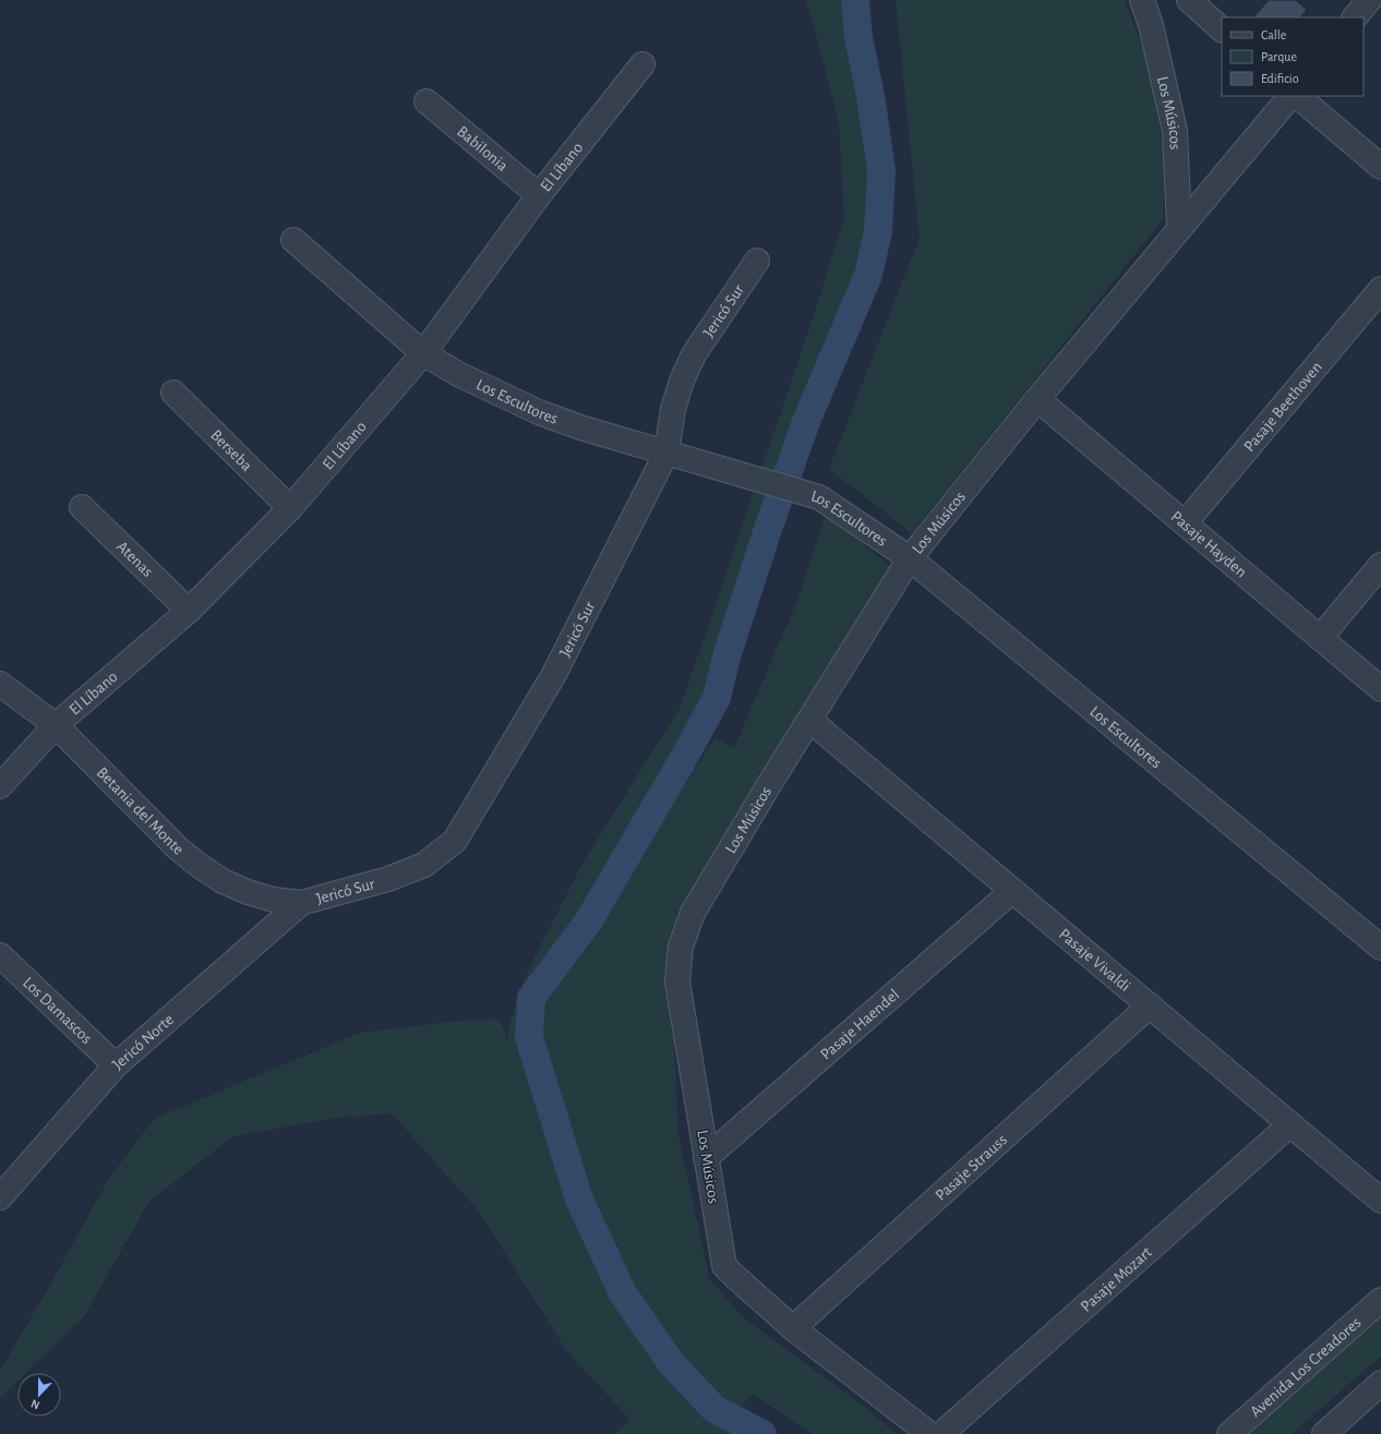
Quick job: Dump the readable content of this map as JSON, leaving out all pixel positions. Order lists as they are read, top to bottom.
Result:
{
  "streets": {
    "street": [
      "Los Músicos",
      "Babilonia",
      "El Líbano",
      "Jericó Sur",
      "Los Escultores",
      "Pasaje Beethoven",
      "Berseba",
      "Pasaje Hayden",
      "Atenas",
      "Betania del Monte",
      "Pasaje Vivaldi",
      "Los Damascos",
      "Pasaje Haendel",
      "Jericó Norte",
      "Pasaje Strauss",
      "Pasaje Mozart",
      "Avenida Los Creadores"
    ]
  },
  "crossings": [
    ["Los Músicos", "Los Escultores"],
    ["Los Músicos", "Pasaje Hayden"],
    ["Los Músicos", "Pasaje Vivaldi"],
    ["Los Músicos", "Pasaje Haendel"],
    ["Los Músicos", "Pasaje Strauss"],
    ["Babilonia", "El Líbano"],
    ["El Líbano", "Los Escultores"],
    ["El Líbano", "Berseba"],
    ["El Líbano", "Atenas"],
    ["El Líbano", "Betania del Monte"],
    ["Jericó Sur", "Los Escultores"],
    ["Jericó Sur", "Betania del Monte"],
    ["Jericó Sur", "Jericó Norte"],
    ["Pasaje Beethoven", "Pasaje Hayden"],
    ["Betania del Monte", "Jericó Norte"],
    ["Pasaje Vivaldi", "Pasaje Haendel"],
    ["Pasaje Vivaldi", "Pasaje Strauss"],
    ["Pasaje Vivaldi", "Pasaje Mozart"],
    ["Los Damascos", "Jericó Norte"]
  ],
  "legend": ["Calle", "Parque", "Edificio"],
  "north": "bottom"
}
